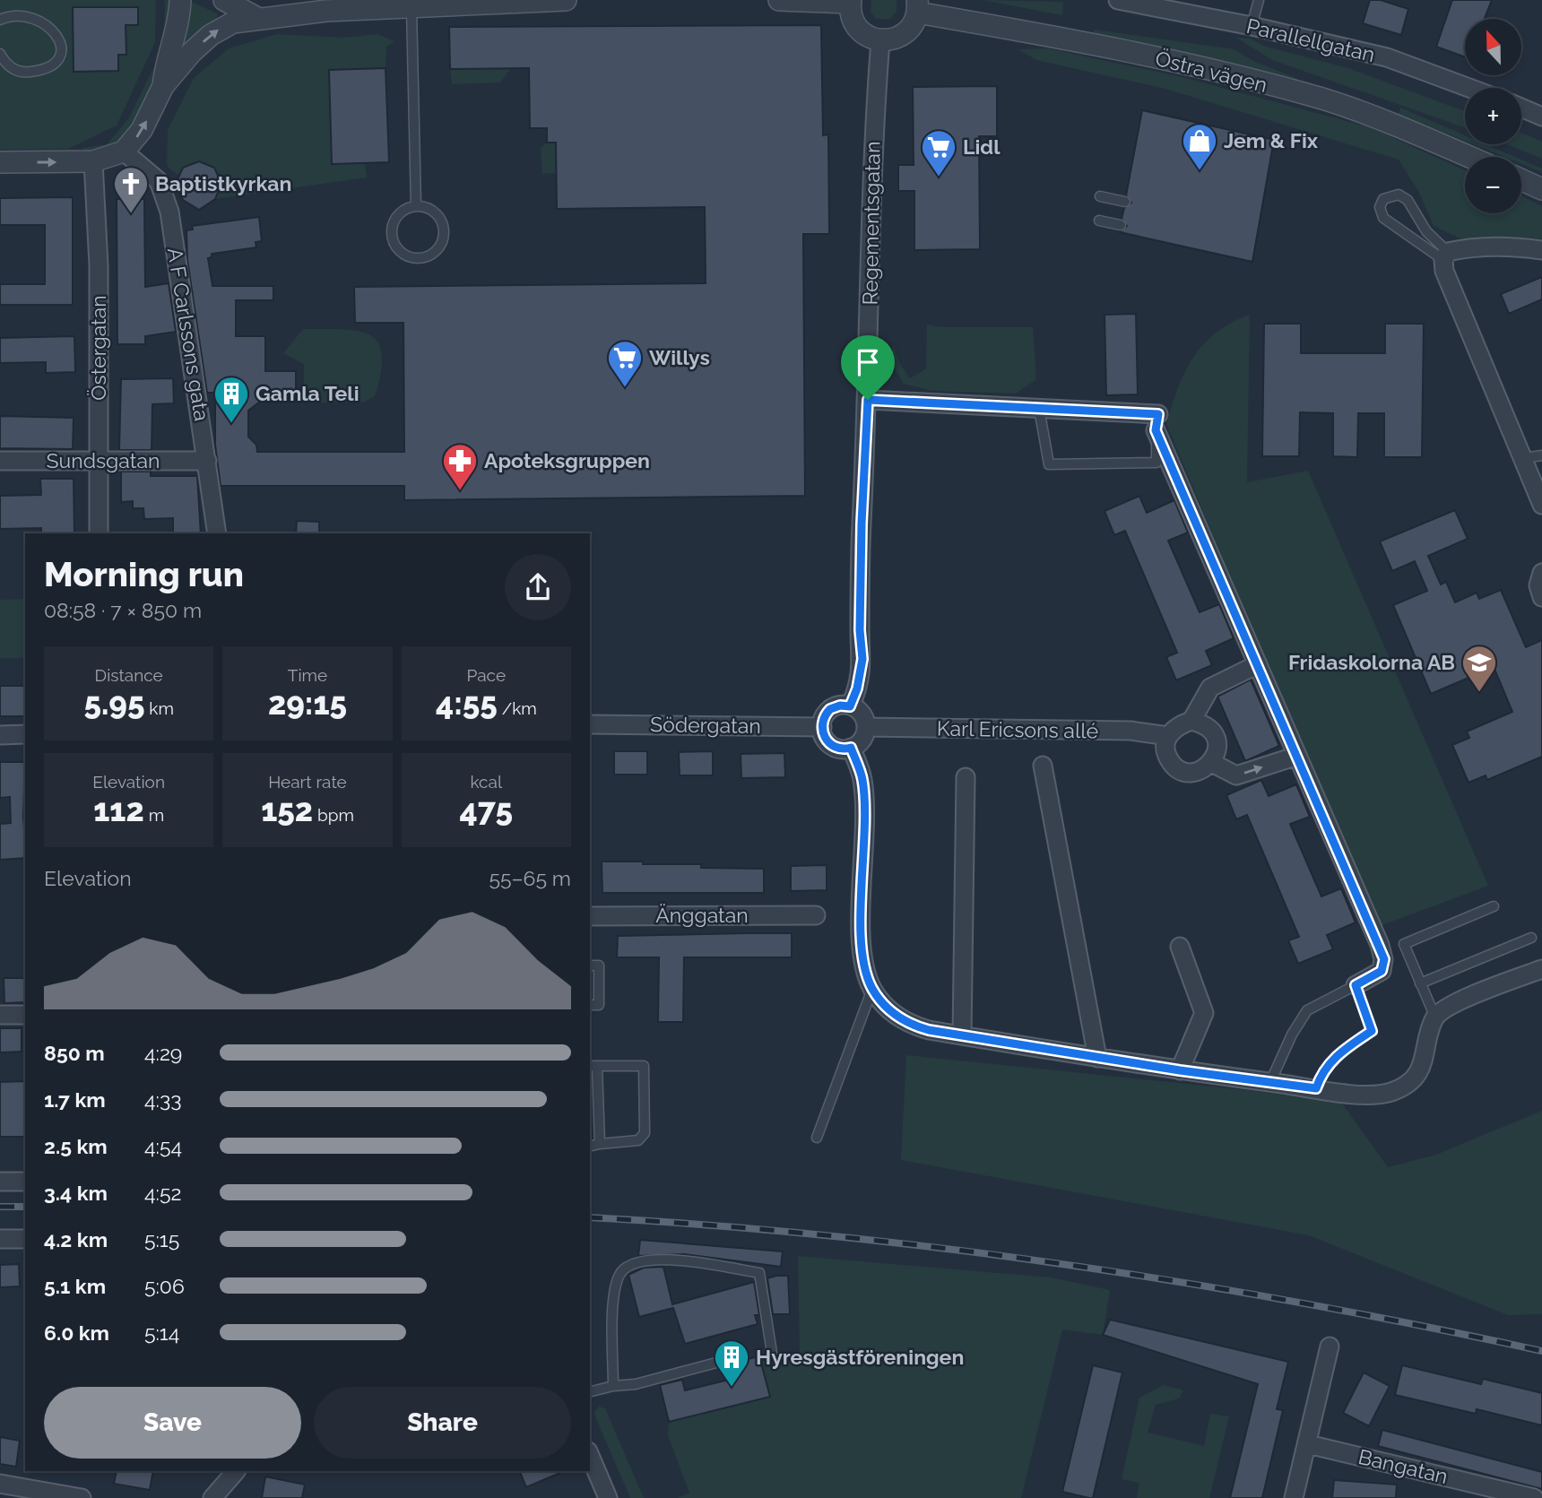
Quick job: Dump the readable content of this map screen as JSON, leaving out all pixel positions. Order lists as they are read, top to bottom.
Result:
{
  "streets": {
    "street": [
      "Parallellgatan",
      "Östra vägen",
      "Regementsgatan",
      "A F Carlssons gata",
      "Östergatan",
      "Sundsgatan",
      "Södergatan",
      "Karl Ericsons allé",
      "Änggatan",
      "Bangatan"
    ]
  },
  "crossings": [
    ["Regementsgatan", "Södergatan"],
    ["Regementsgatan", "Karl Ericsons allé"],
    ["A F Carlssons gata", "Sundsgatan"],
    ["Östergatan", "Sundsgatan"],
    ["Södergatan", "Karl Ericsons allé"]
  ],
  "places": {
    "shop": ["Jem & Fix"],
    "supermarket": ["Lidl", "Willys"],
    "church": ["Baptistkyrkan"],
    "building": ["Gamla Teli", "Hyresgästföreningen"],
    "pharmacy": ["Apoteksgruppen"],
    "school or university": ["Fridaskolorna AB"]
  },
  "north": "top",
  "page": {
    "map_buttons": ["+", "−"],
    "heading": ["Morning run", "08:58 · 7 × 850 m"],
    "stats": [
      ["Distance", "5.95 km"],
      ["Time", "29:15"],
      ["Pace", "4:55 /km"],
      ["Elevation", "112 m"],
      ["Heart rate", "152 bpm"],
      ["kcal", "475"]
    ],
    "chart": ["Elevation", "55–65 m"],
    "list": [
      {
        "name": "850 m",
        "note": "4:29"
      },
      {
        "name": "1.7 km",
        "note": "4:33"
      },
      {
        "name": "2.5 km",
        "note": "4:54"
      },
      {
        "name": "3.4 km",
        "note": "4:52"
      },
      {
        "name": "4.2 km",
        "note": "5:15"
      },
      {
        "name": "5.1 km",
        "note": "5:06"
      },
      {
        "name": "6.0 km",
        "note": "5:14"
      }
    ],
    "buttons": ["Save", "Share"]
  }
}
